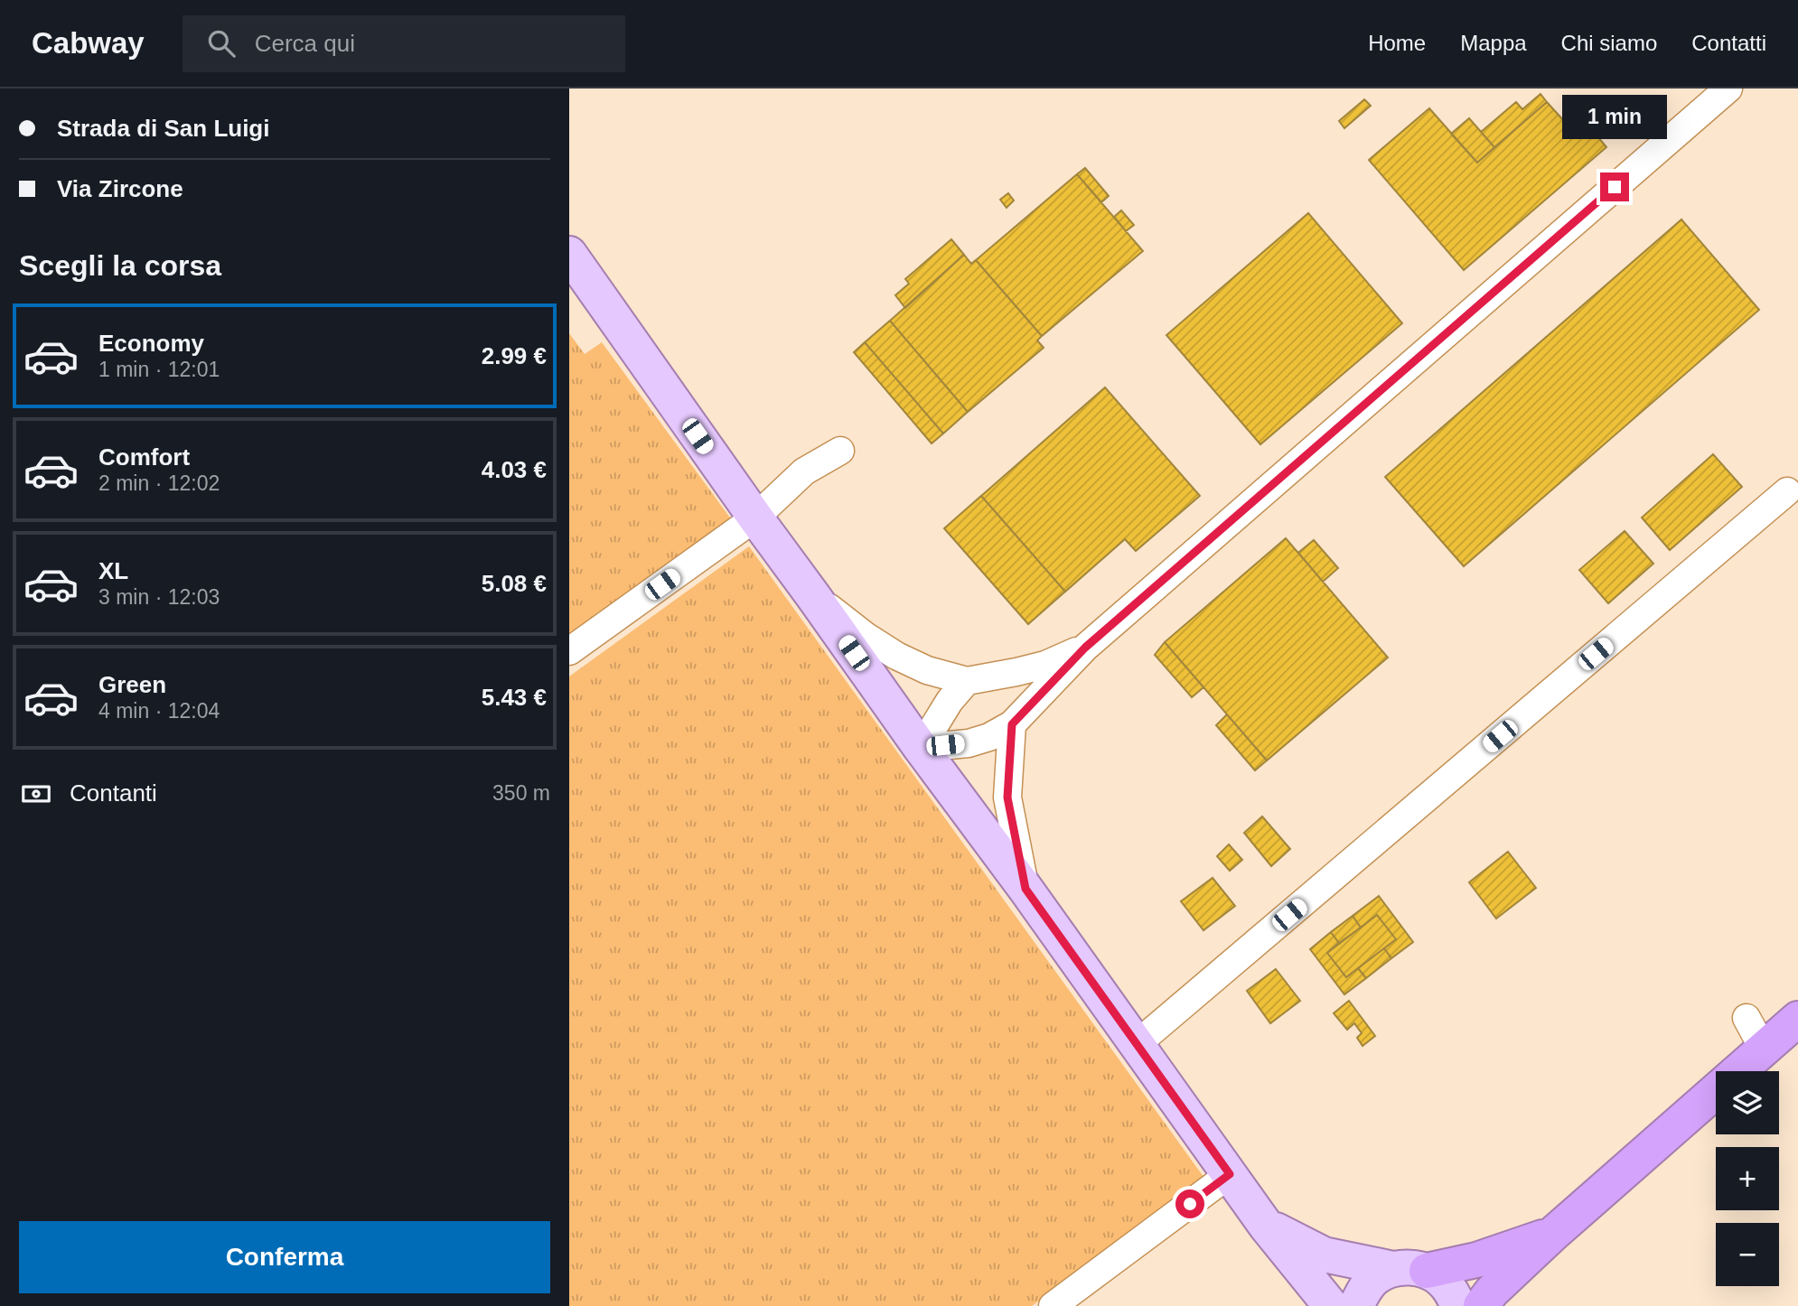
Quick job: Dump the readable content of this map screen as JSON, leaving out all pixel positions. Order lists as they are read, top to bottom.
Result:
{
  "page": {
    "header": "Cabway",
    "search": "Cerca qui",
    "nav": [
      "Home",
      "Mappa",
      "Chi siamo",
      "Contatti"
    ],
    "banner": ["Strada di San Luigi", "Via Zircone"],
    "bubble": "1 min",
    "heading": "Scegli la corsa",
    "list": [
      {
        "name": "Economy",
        "note": "1 min · 12:01",
        "value": "2.99 €"
      },
      {
        "name": "Comfort",
        "note": "2 min · 12:02",
        "value": "4.03 €"
      },
      {
        "name": "XL",
        "note": "3 min · 12:03",
        "value": "5.08 €"
      },
      {
        "name": "Green",
        "note": "4 min · 12:04",
        "value": "5.43 €"
      }
    ],
    "pay": ["Contanti", "350 m"],
    "map_buttons": ["+", "−"],
    "buttons": "Conferma"
  }
}
